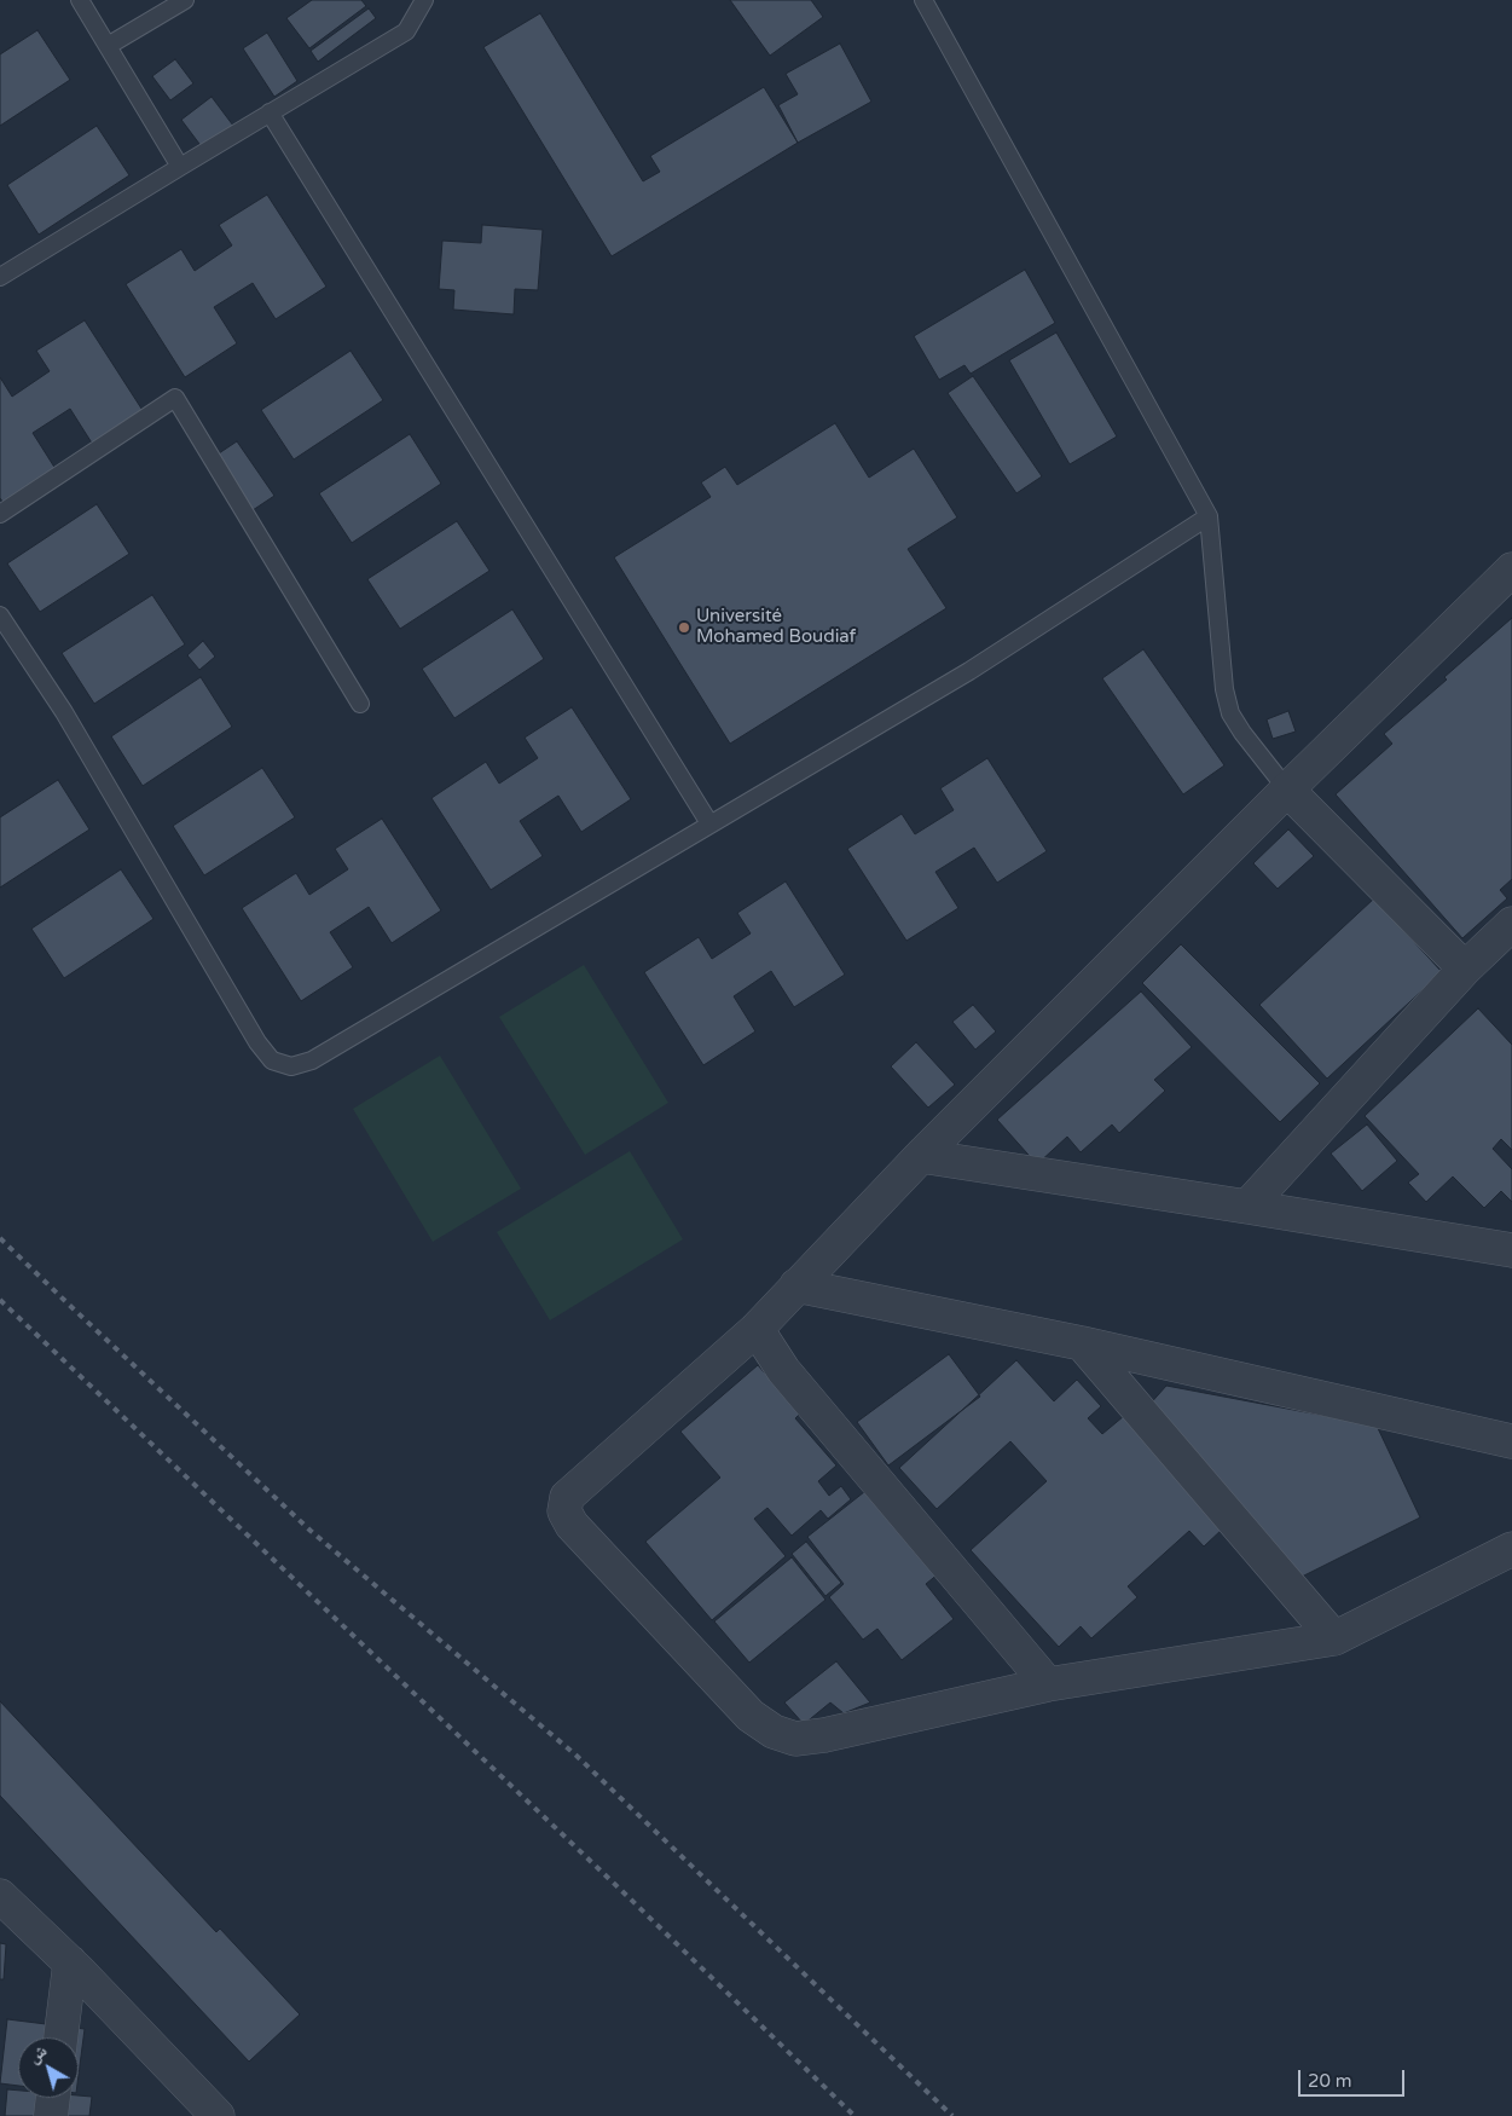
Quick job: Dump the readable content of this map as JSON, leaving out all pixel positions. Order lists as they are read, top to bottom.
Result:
{
  "places": ["Université Mohamed Boudiaf"],
  "scale_bar": "20 m",
  "north": "top left"
}
